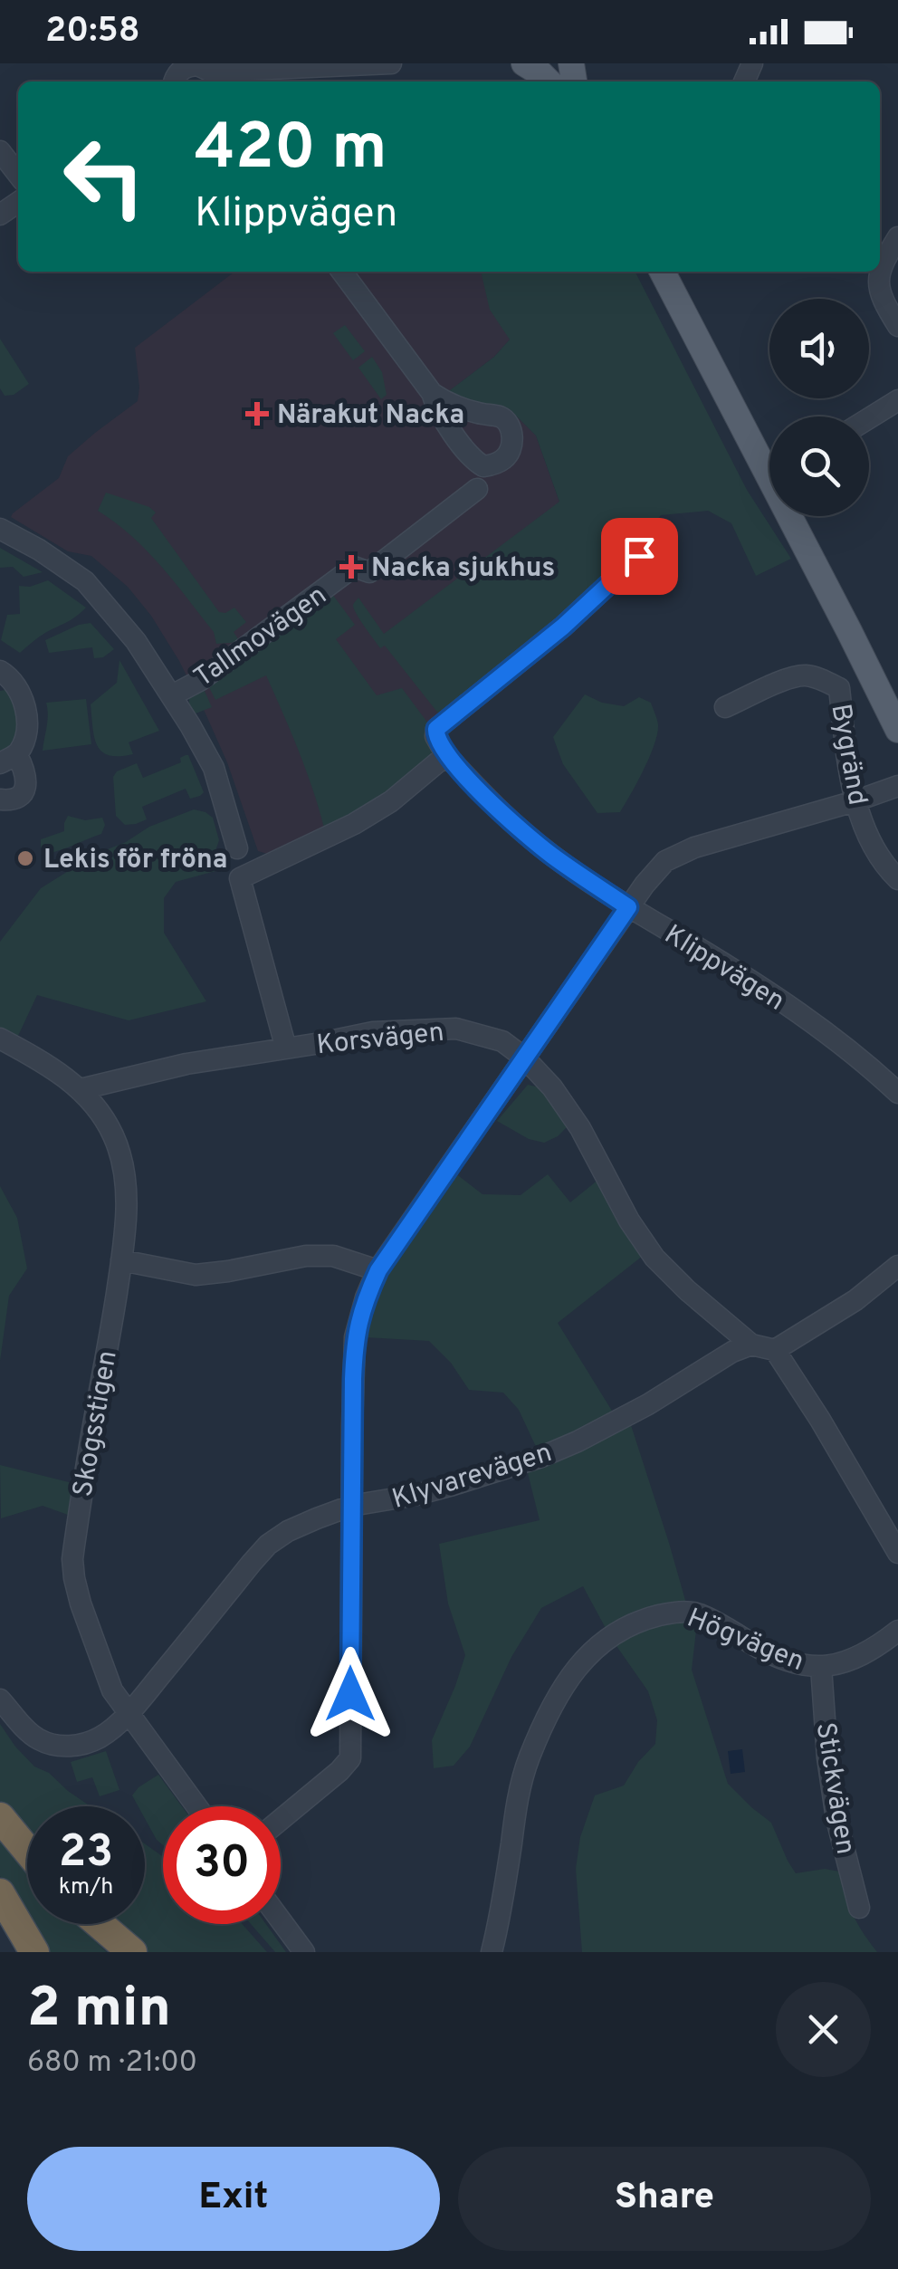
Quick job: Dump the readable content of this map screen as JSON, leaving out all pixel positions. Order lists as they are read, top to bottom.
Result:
{
  "streets": {
    "street": [
      "Tallmovägen",
      "Bygränd",
      "Klippvägen",
      "Korsvägen",
      "Skogsstigen",
      "Klyvarevägen",
      "Högvägen",
      "Stickvägen"
    ]
  },
  "crossings": [
    ["Korsvägen", "Skogsstigen"],
    ["Korsvägen", "Klyvarevägen"],
    ["Skogsstigen", "Klyvarevägen"],
    ["Högvägen", "Stickvägen"]
  ],
  "places": {
    "health": ["Närakut Nacka", "Nacka sjukhus"],
    "other": ["Lekis för fröna"]
  },
  "page": {
    "status": "20:58",
    "turn": ["420 m", "Klippvägen"],
    "speed": "23 km/h",
    "limit": "30",
    "heading": ["2 min", "680 m · 21:00"],
    "buttons": ["Exit", "Share"]
  }
}
